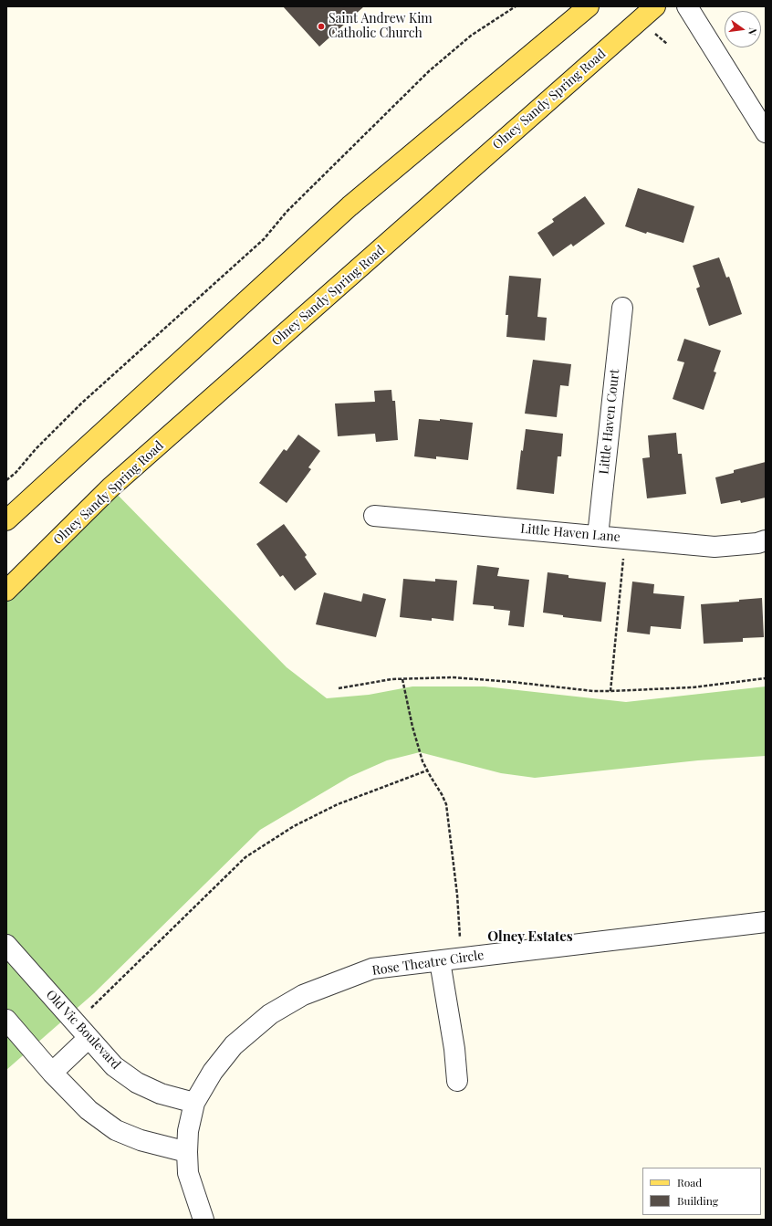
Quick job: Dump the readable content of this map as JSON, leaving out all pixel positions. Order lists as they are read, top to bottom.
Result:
{
  "streets": {
    "main road": ["Olney Sandy Spring Road"],
    "street": [
      "Little Haven Court",
      "Little Haven Lane",
      "Rose Theatre Circle",
      "Old Vic Boulevard"
    ]
  },
  "crossings": [
    ["Little Haven Court", "Little Haven Lane"],
    ["Rose Theatre Circle", "Old Vic Boulevard"]
  ],
  "districts": ["Olney Estates"],
  "places": ["Saint Andrew Kim Catholic Church"],
  "legend": ["Road", "Building"],
  "north": "right"
}
